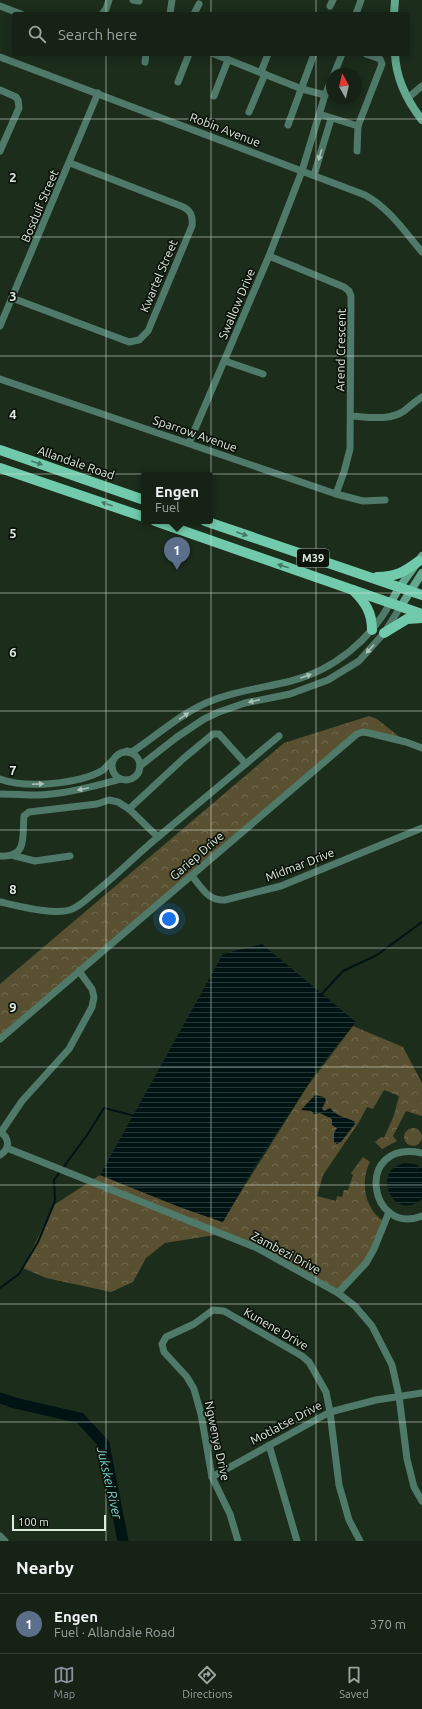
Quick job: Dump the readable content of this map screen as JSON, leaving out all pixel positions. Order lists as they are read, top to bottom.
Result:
{
  "streets": {
    "main road": ["Allandale Road", "M39"],
    "street": [
      "Robin Avenue",
      "Bosduif Street",
      "Kwartel Street",
      "Swallow Drive",
      "Arend Crescent",
      "Sparrow Avenue",
      "Gariep Drive",
      "Midmar Drive",
      "Zambezi Drive",
      "Kunene Drive",
      "Motlatse Drive",
      "Ngwenya Drive"
    ]
  },
  "crossings": [
    ["Robin Avenue", "Bosduif Street"],
    ["Robin Avenue", "Swallow Drive"],
    ["Bosduif Street", "Kwartel Street"],
    ["Swallow Drive", "Arend Crescent"],
    ["Swallow Drive", "Sparrow Avenue"],
    ["Arend Crescent", "Sparrow Avenue"],
    ["Gariep Drive", "Midmar Drive"],
    ["Zambezi Drive", "Motlatse Drive"],
    ["Kunene Drive", "Motlatse Drive"],
    ["Kunene Drive", "Ngwenya Drive"],
    ["Motlatse Drive", "Ngwenya Drive"]
  ],
  "water": ["Jukskei River"],
  "scale_bar": "100 m",
  "north": "top",
  "page": {
    "search": "Search here",
    "popup": ["Engen", "Fuel"],
    "pins": "1",
    "scale": "100 m",
    "heading": "Nearby",
    "list": [
      {
        "mark": "1",
        "name": "Engen",
        "note": "Fuel · Allandale Road",
        "value": "370 m"
      }
    ],
    "nav": ["Map", "Directions", "Saved"]
  },
  "grid": {
    "rows": [
      "2",
      "3",
      "4",
      "5",
      "6",
      "7",
      "8",
      "9"
    ]
  }
}
